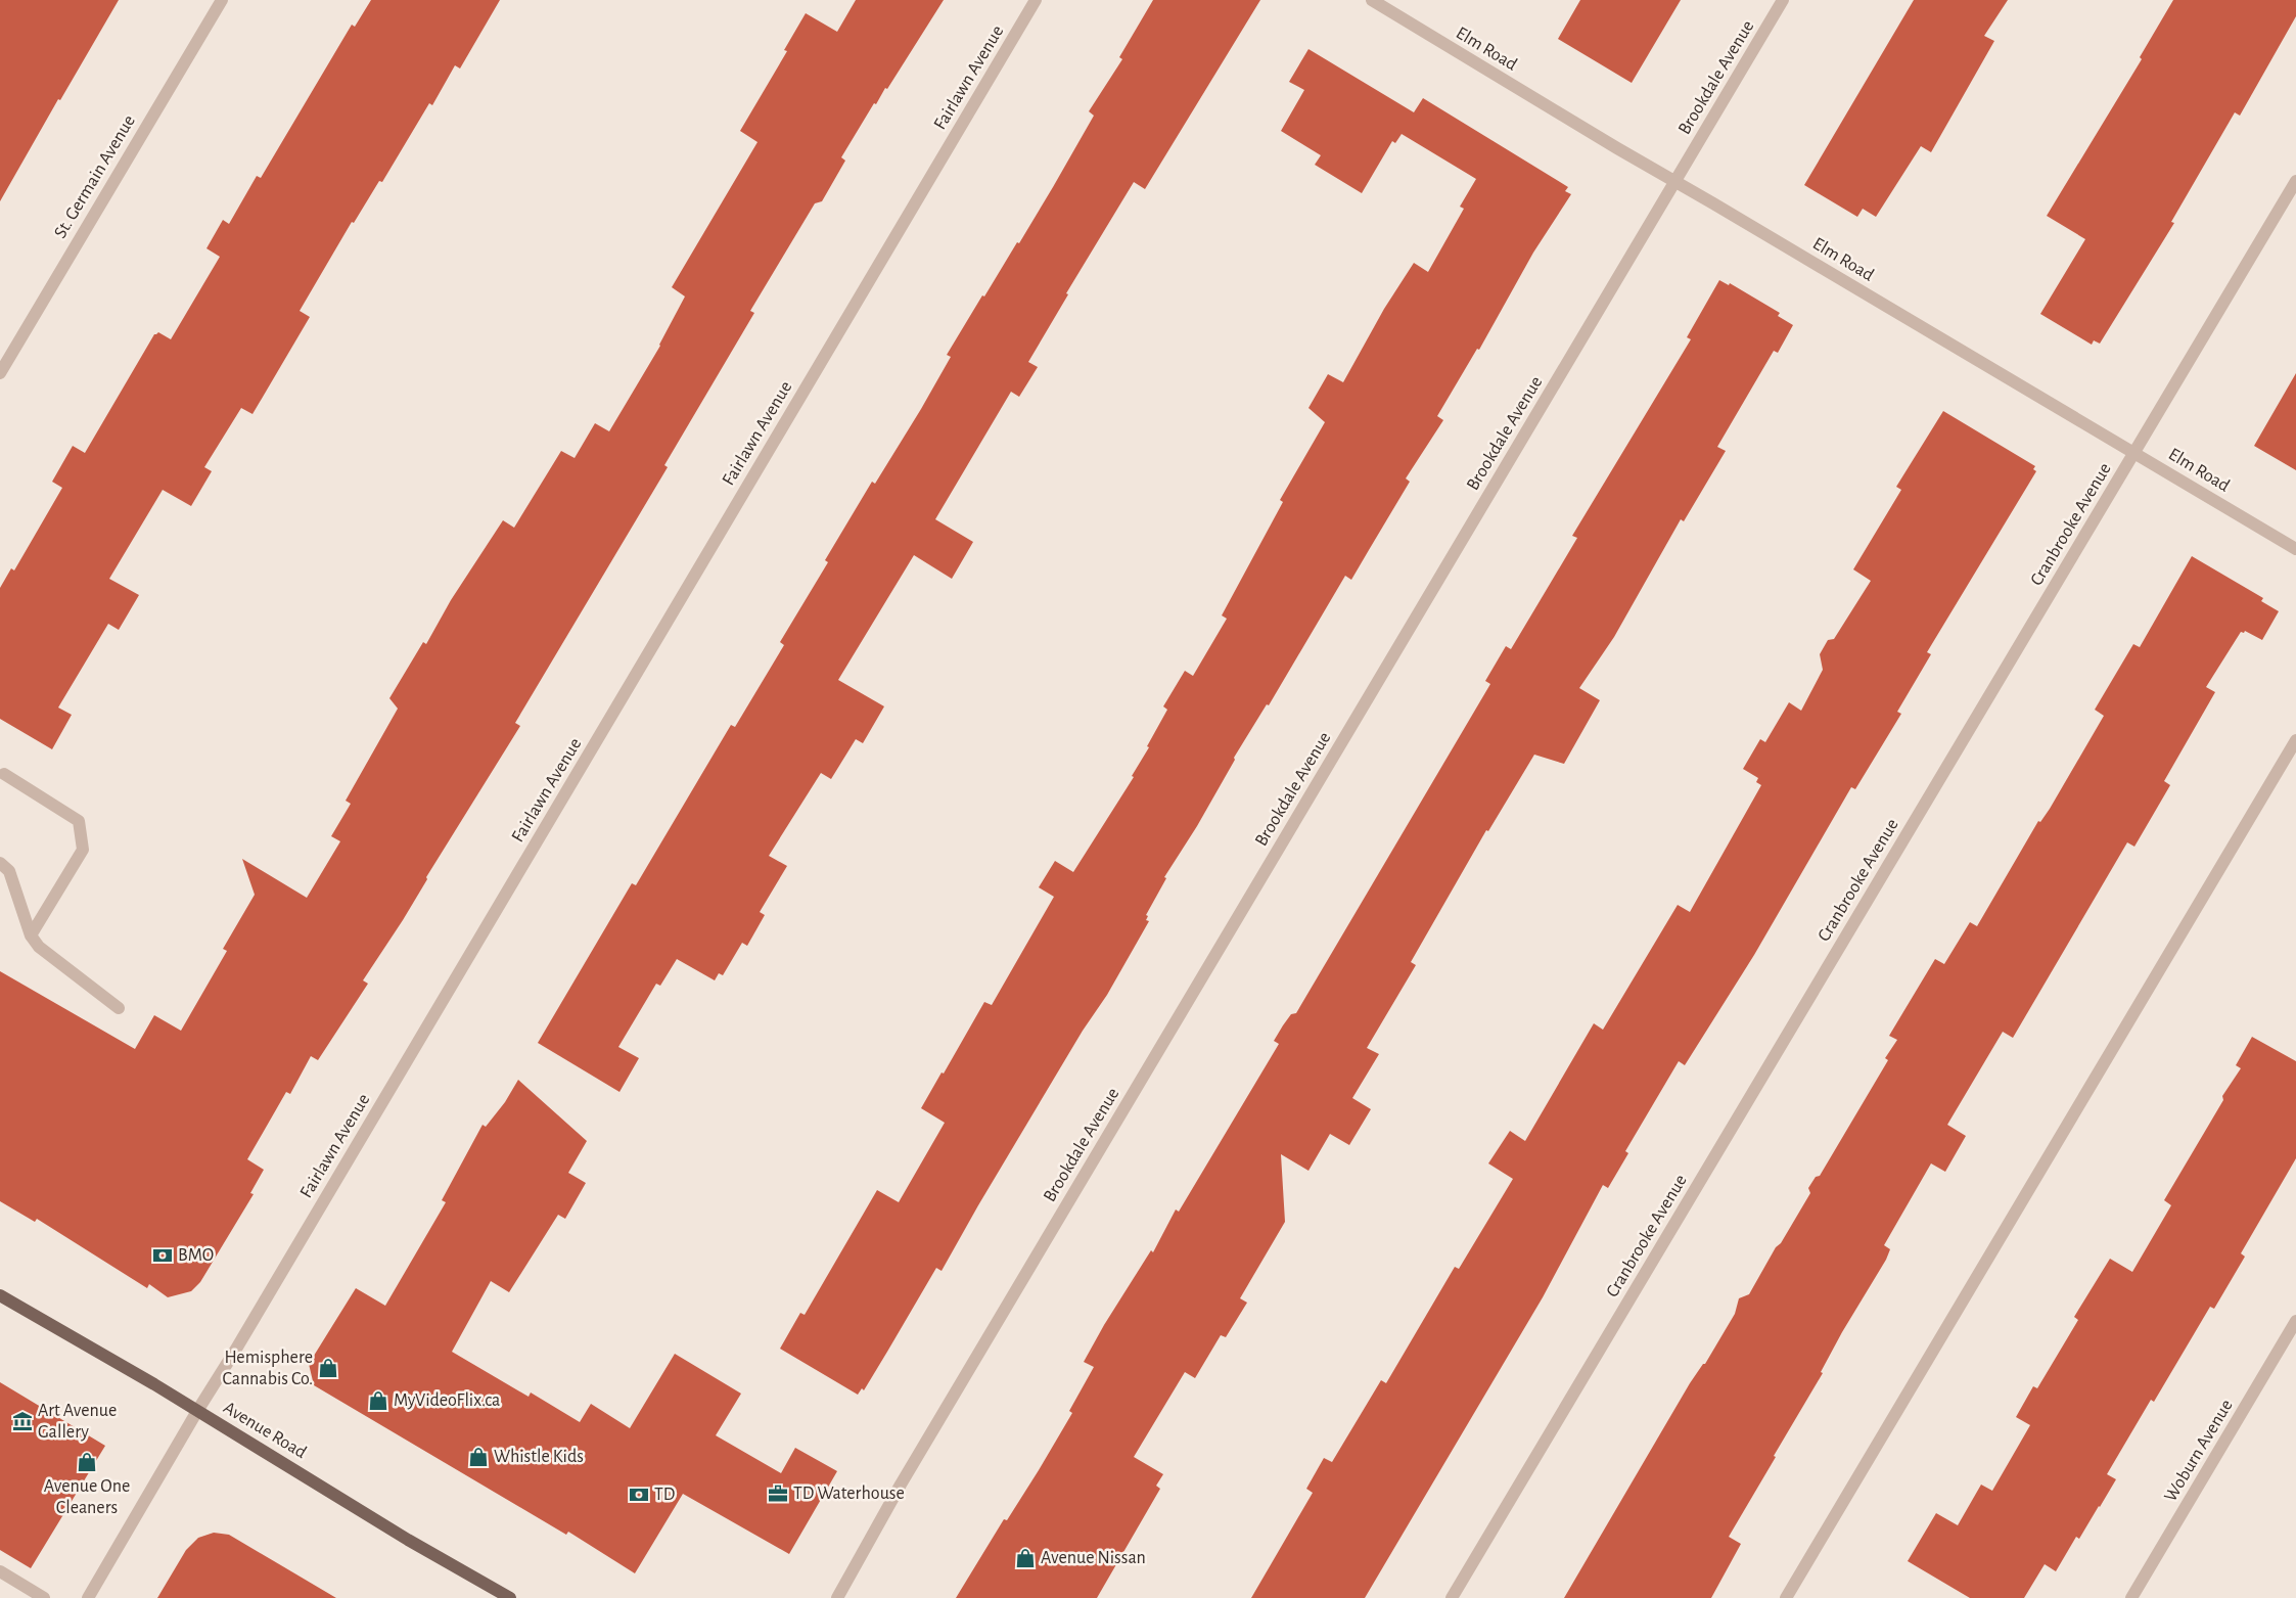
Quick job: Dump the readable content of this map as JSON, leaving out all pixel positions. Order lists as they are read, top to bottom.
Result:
{
  "streets": {
    "main road": ["Avenue Road"],
    "street": [
      "Elm Road",
      "Fairlawn Avenue",
      "Brookdale Avenue",
      "St. Germain Avenue",
      "Cranbrooke Avenue",
      "Woburn Avenue"
    ]
  },
  "crossings": [
    ["Elm Road", "Brookdale Avenue"],
    ["Elm Road", "Cranbrooke Avenue"],
    ["Fairlawn Avenue", "Avenue Road"]
  ],
  "places": {
    "bank": ["BMO", "TD"],
    "shop": [
      "Hemisphere Cannabis Co.",
      "MyVideoFlix.ca",
      "Whistle Kids",
      "Avenue One Cleaners",
      "Avenue Nissan"
    ],
    "museum": ["Art Avenue Gallery"],
    "office": ["TD Waterhouse"]
  }
}
